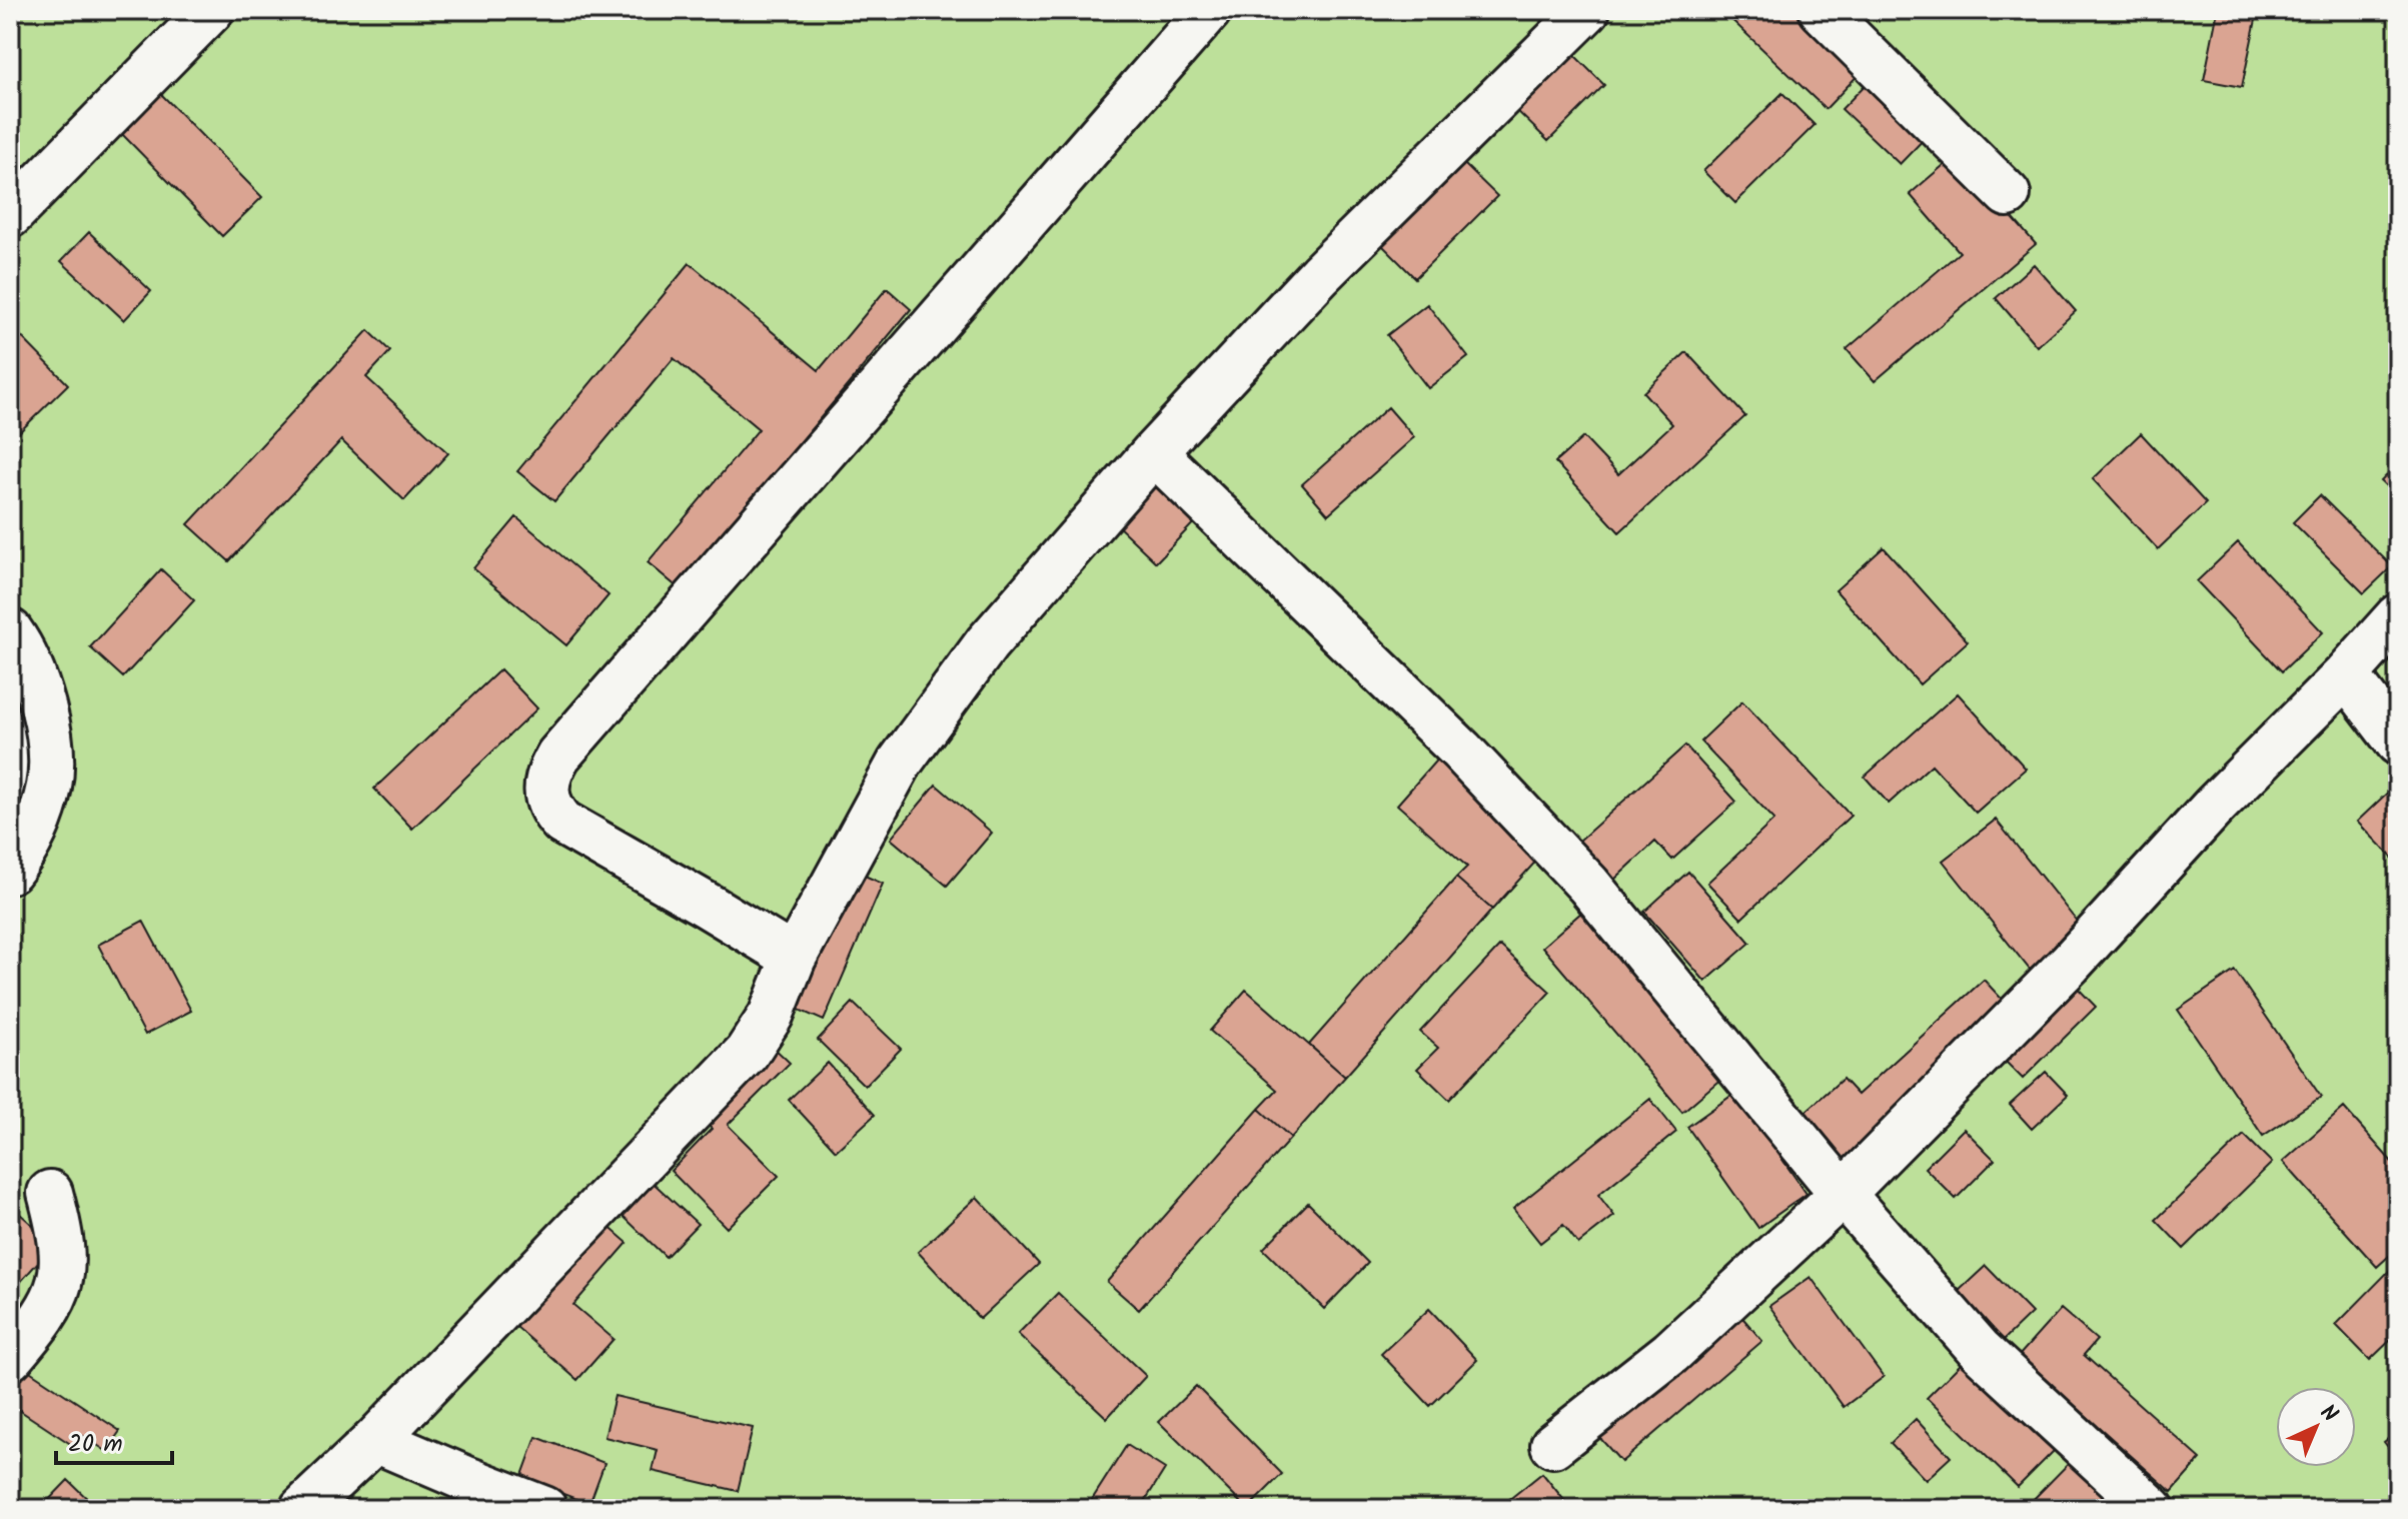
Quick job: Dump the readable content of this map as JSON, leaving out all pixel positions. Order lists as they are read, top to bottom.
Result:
{
  "scale_bar": "20 m",
  "north": "top right"
}
